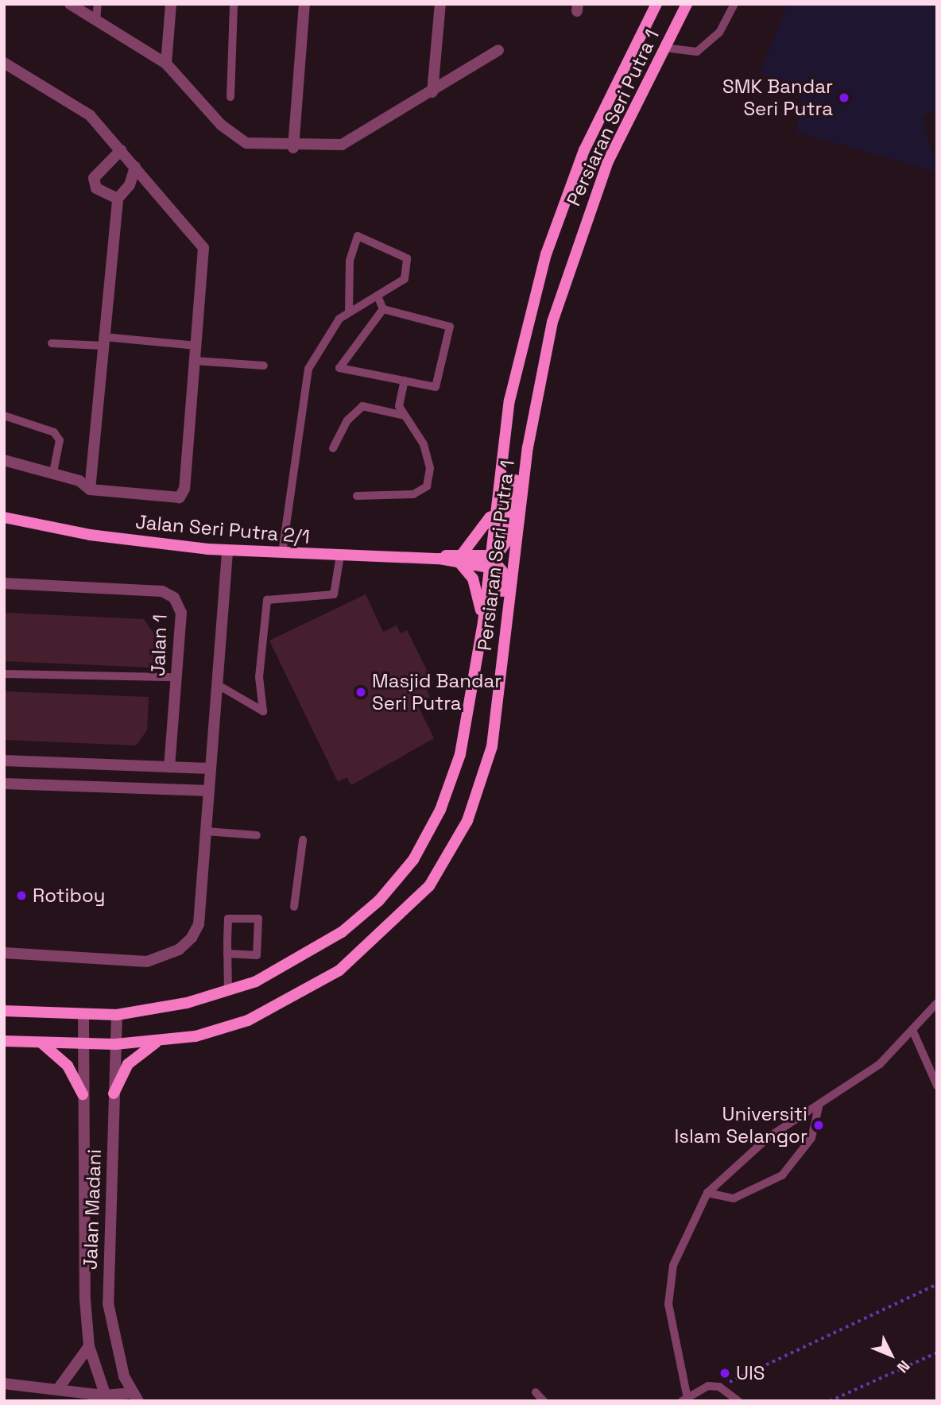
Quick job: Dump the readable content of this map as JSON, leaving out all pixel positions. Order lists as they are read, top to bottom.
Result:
{
  "streets": {
    "street": [
      "Persiaran Seri Putra 1",
      "Jalan Seri Putra 2/1",
      "Jalan 1",
      "Jalan Madani"
    ]
  },
  "crossings": [
    ["Persiaran Seri Putra 1", "Jalan Seri Putra 2/1"],
    ["Persiaran Seri Putra 1", "Jalan Madani"]
  ],
  "places": [
    "SMK Bandar Seri Putra",
    "Masjid Bandar Seri Putra",
    "Rotiboy",
    "Universiti Islam Selangor",
    "UIS"
  ],
  "north": "bottom right"
}
